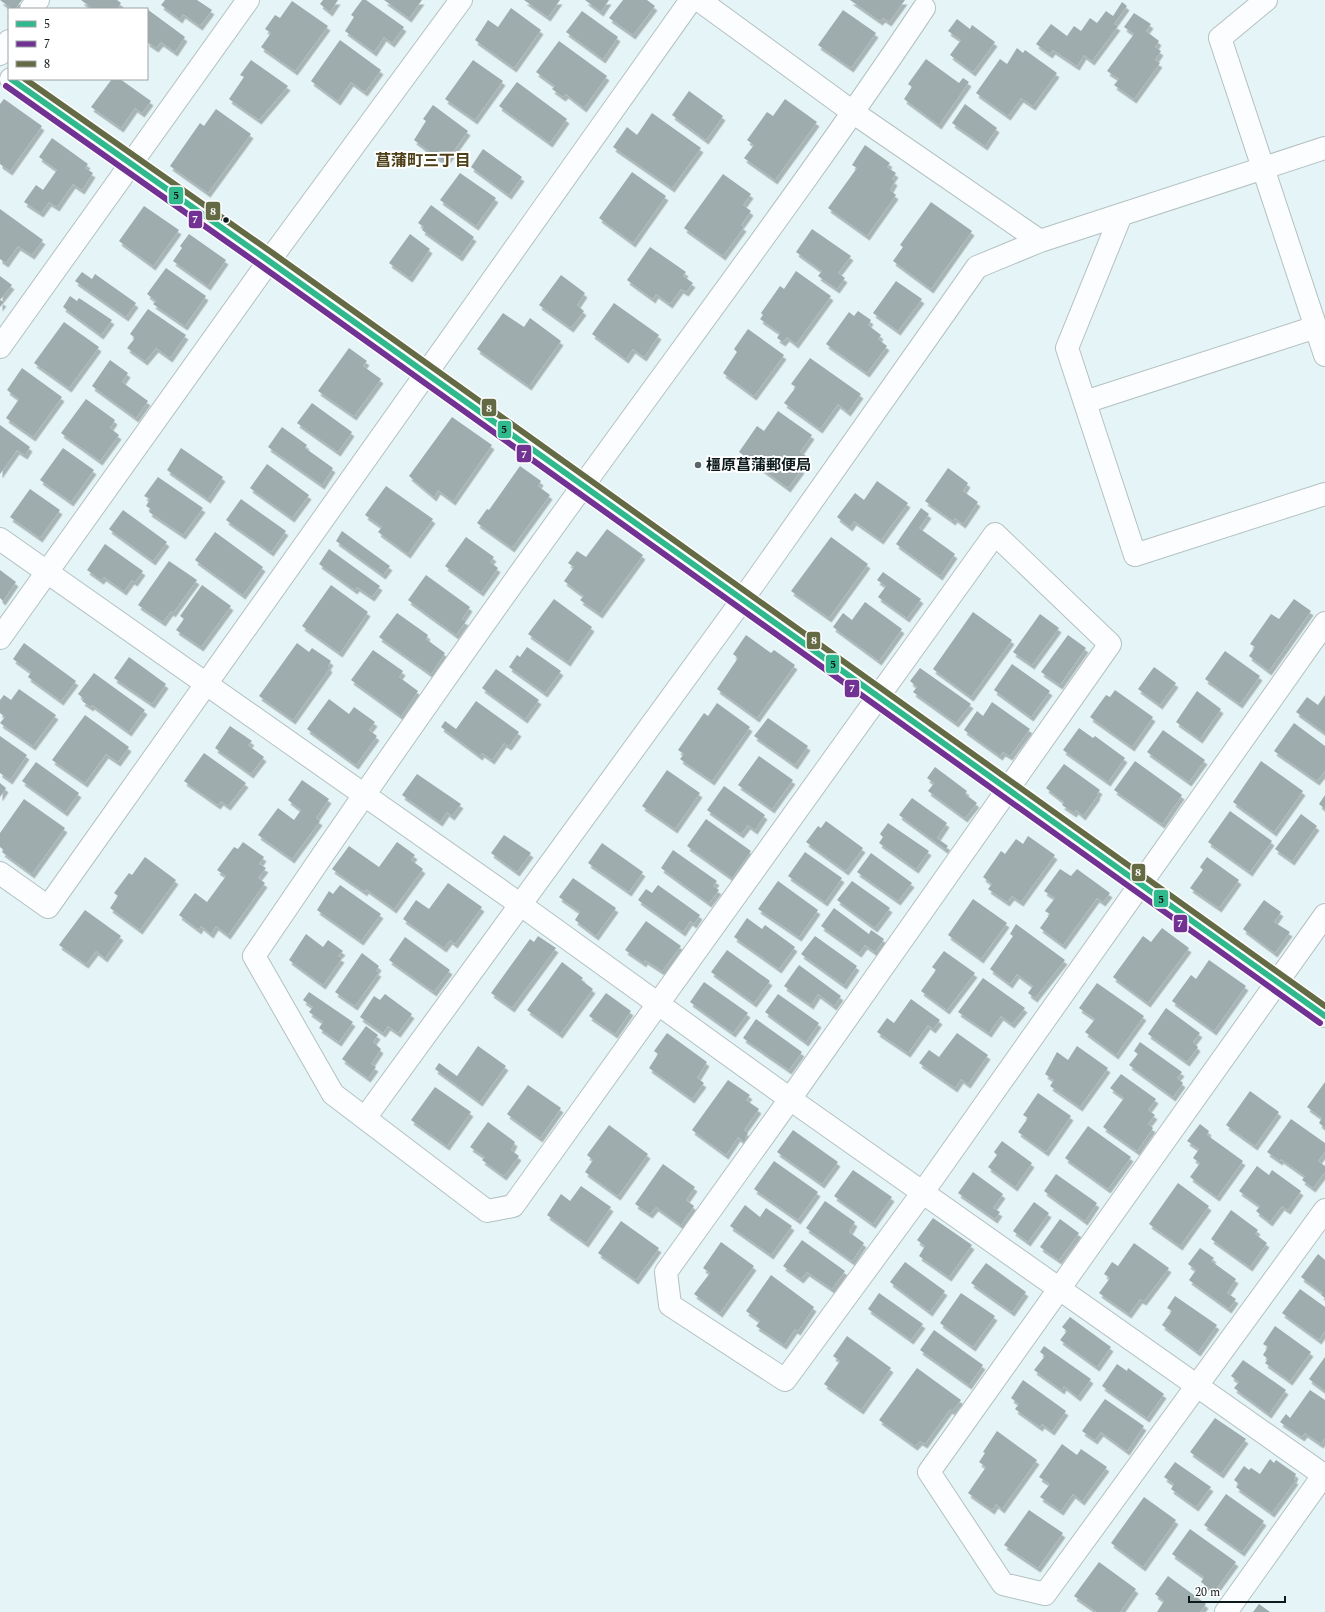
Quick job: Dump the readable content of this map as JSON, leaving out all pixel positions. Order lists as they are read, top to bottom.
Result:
{
  "districts": ["菖蒲町三丁目"],
  "places": ["橿原菖蒲郵便局"],
  "lines": ["transit line 5", "transit line 8", "transit line 7"],
  "legend": ["5", "7", "8"],
  "scale_bar": "20 m"
}
